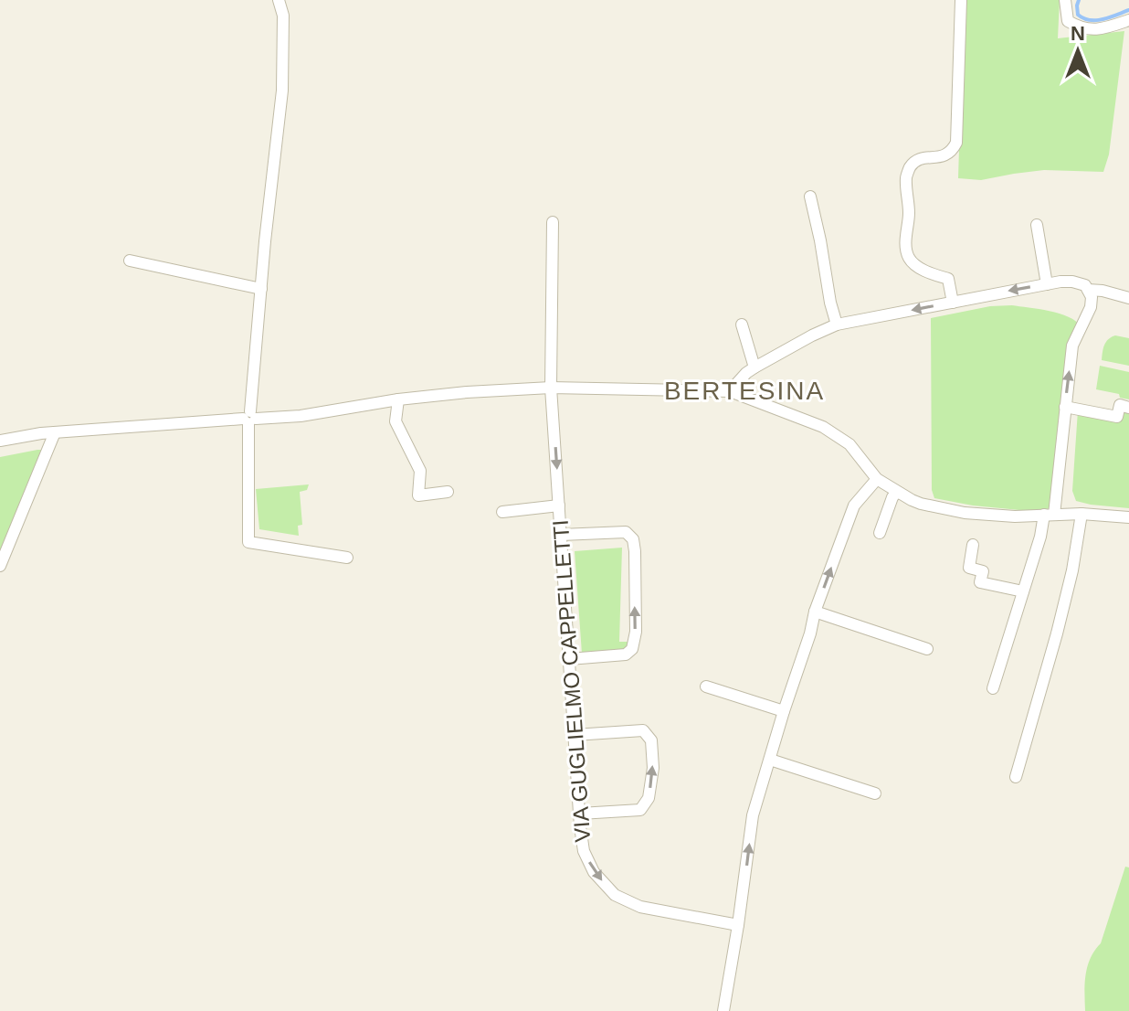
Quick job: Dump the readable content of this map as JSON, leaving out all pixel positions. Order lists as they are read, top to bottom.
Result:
{
  "streets": {
    "street": ["VIA GUGLIELMO CAPPELLETTI"]
  },
  "districts": ["BERTESINA"],
  "north": "top"
}
